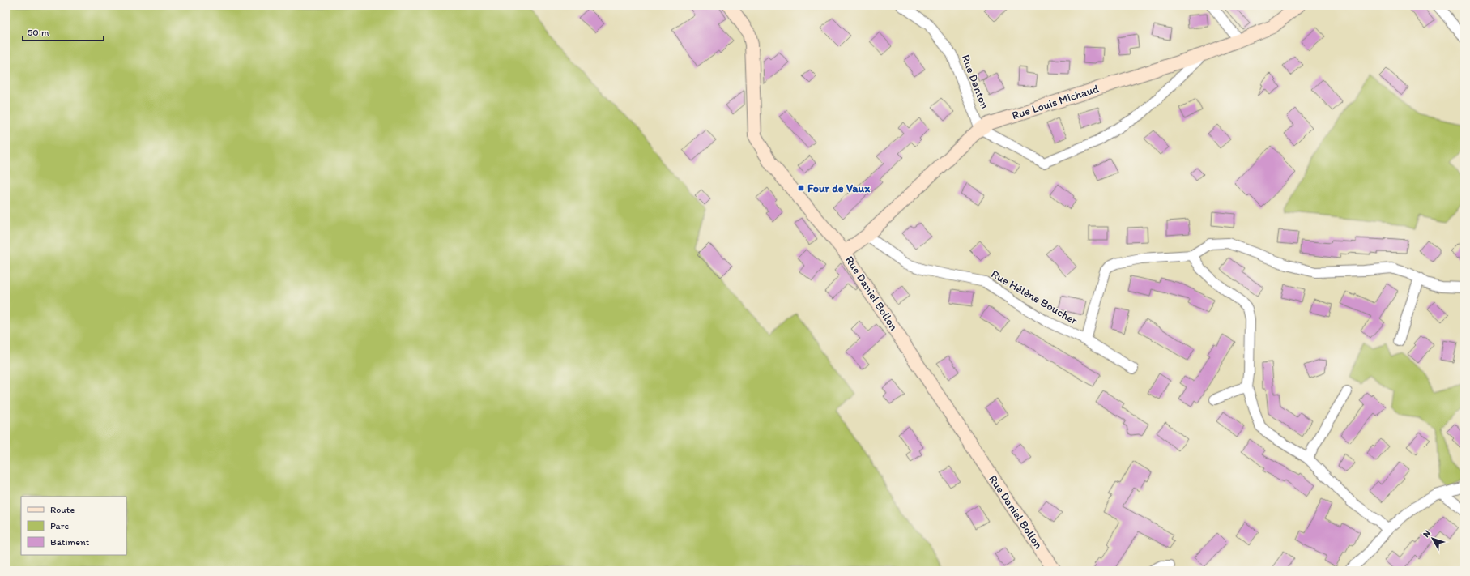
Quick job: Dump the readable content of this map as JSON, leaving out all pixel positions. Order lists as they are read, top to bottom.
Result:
{
  "streets": {
    "street": [
      "Rue Danton",
      "Rue Louis Michaud",
      "Rue Daniel Bollon",
      "Rue Hélène Boucher"
    ]
  },
  "crossings": [
    ["Rue Danton", "Rue Louis Michaud"],
    ["Rue Louis Michaud", "Rue Daniel Bollon"],
    ["Rue Louis Michaud", "Rue Hélène Boucher"]
  ],
  "places": {
    "transit": ["Four de Vaux"]
  },
  "legend": ["Route", "Parc", "Bâtiment"],
  "scale_bar": "50 m",
  "north": "top left"
}
